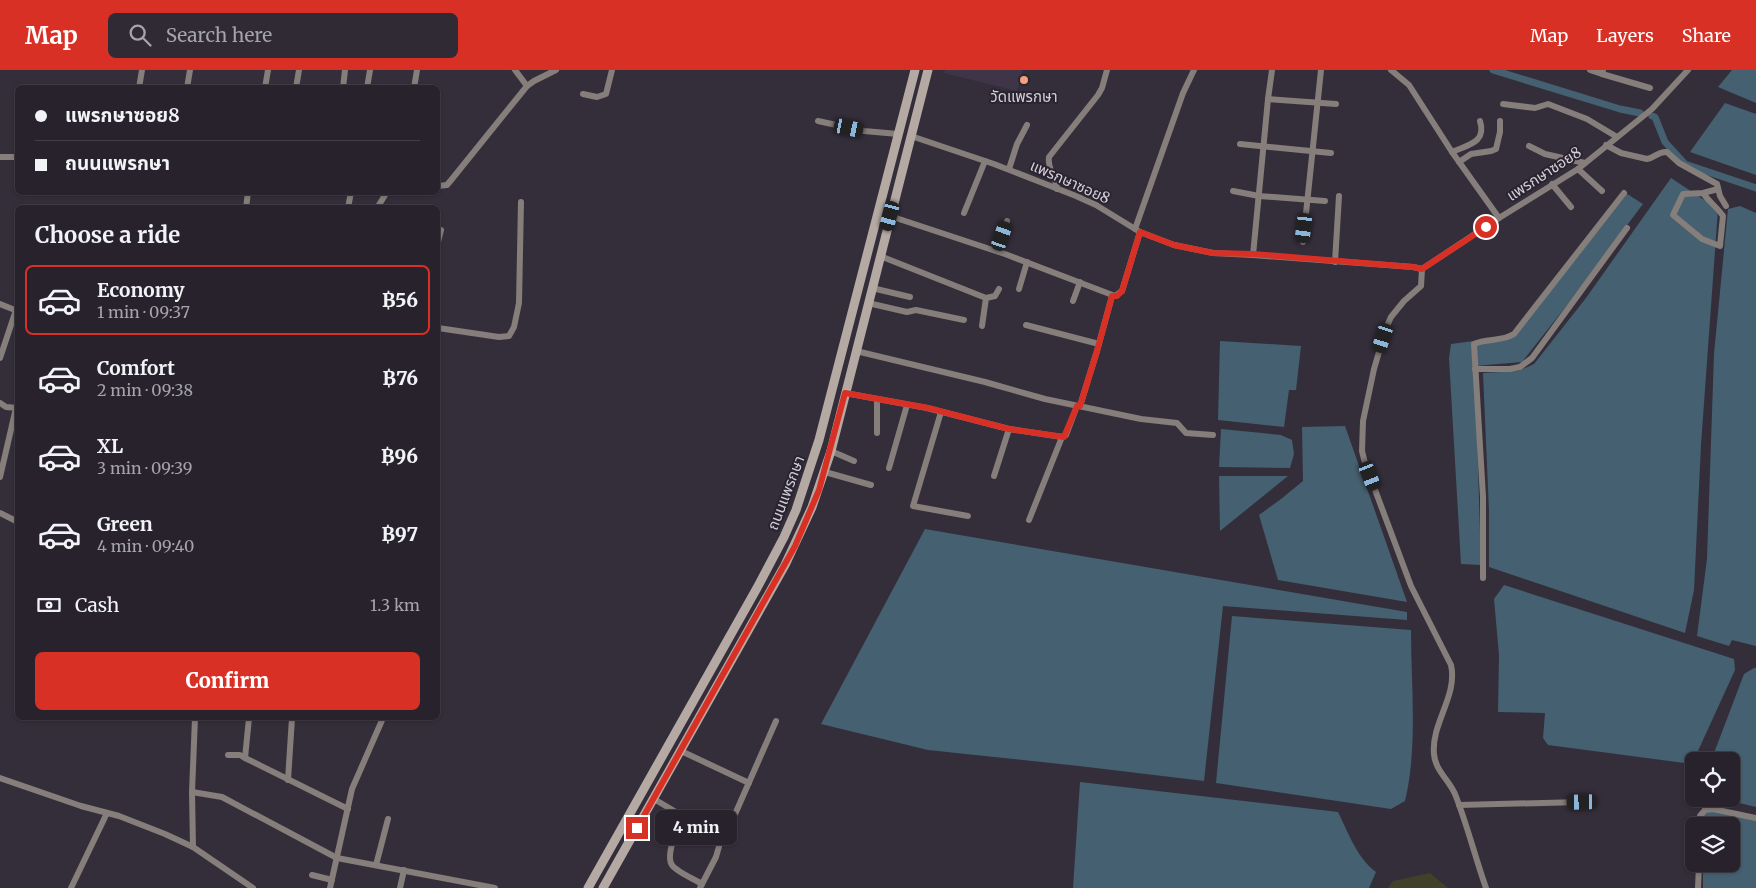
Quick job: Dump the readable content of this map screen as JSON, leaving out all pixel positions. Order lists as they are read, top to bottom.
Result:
{
  "streets": {
    "main road": ["ถนนแพรกษา"],
    "street": ["แพรกษาซอย8"]
  },
  "crossings": [
    ["แพรกษาซอย8", "ถนนแพรกษา"]
  ],
  "places": ["วัดแพรกษา"],
  "page": {
    "header": "Map",
    "search": "Search here",
    "nav": ["Map", "Layers", "Share"],
    "banner": ["แพรกษาซอย8", "ถนนแพรกษา"],
    "heading": "Choose a ride",
    "list": [
      {
        "name": "Economy",
        "note": "1 min · 09:37",
        "value": "฿56"
      },
      {
        "name": "Comfort",
        "note": "2 min · 09:38",
        "value": "฿76"
      },
      {
        "name": "XL",
        "note": "3 min · 09:39",
        "value": "฿96"
      },
      {
        "name": "Green",
        "note": "4 min · 09:40",
        "value": "฿97"
      }
    ],
    "pay": ["Cash", "1.3 km"],
    "buttons": "Confirm",
    "bubble": "4 min"
  }
}
